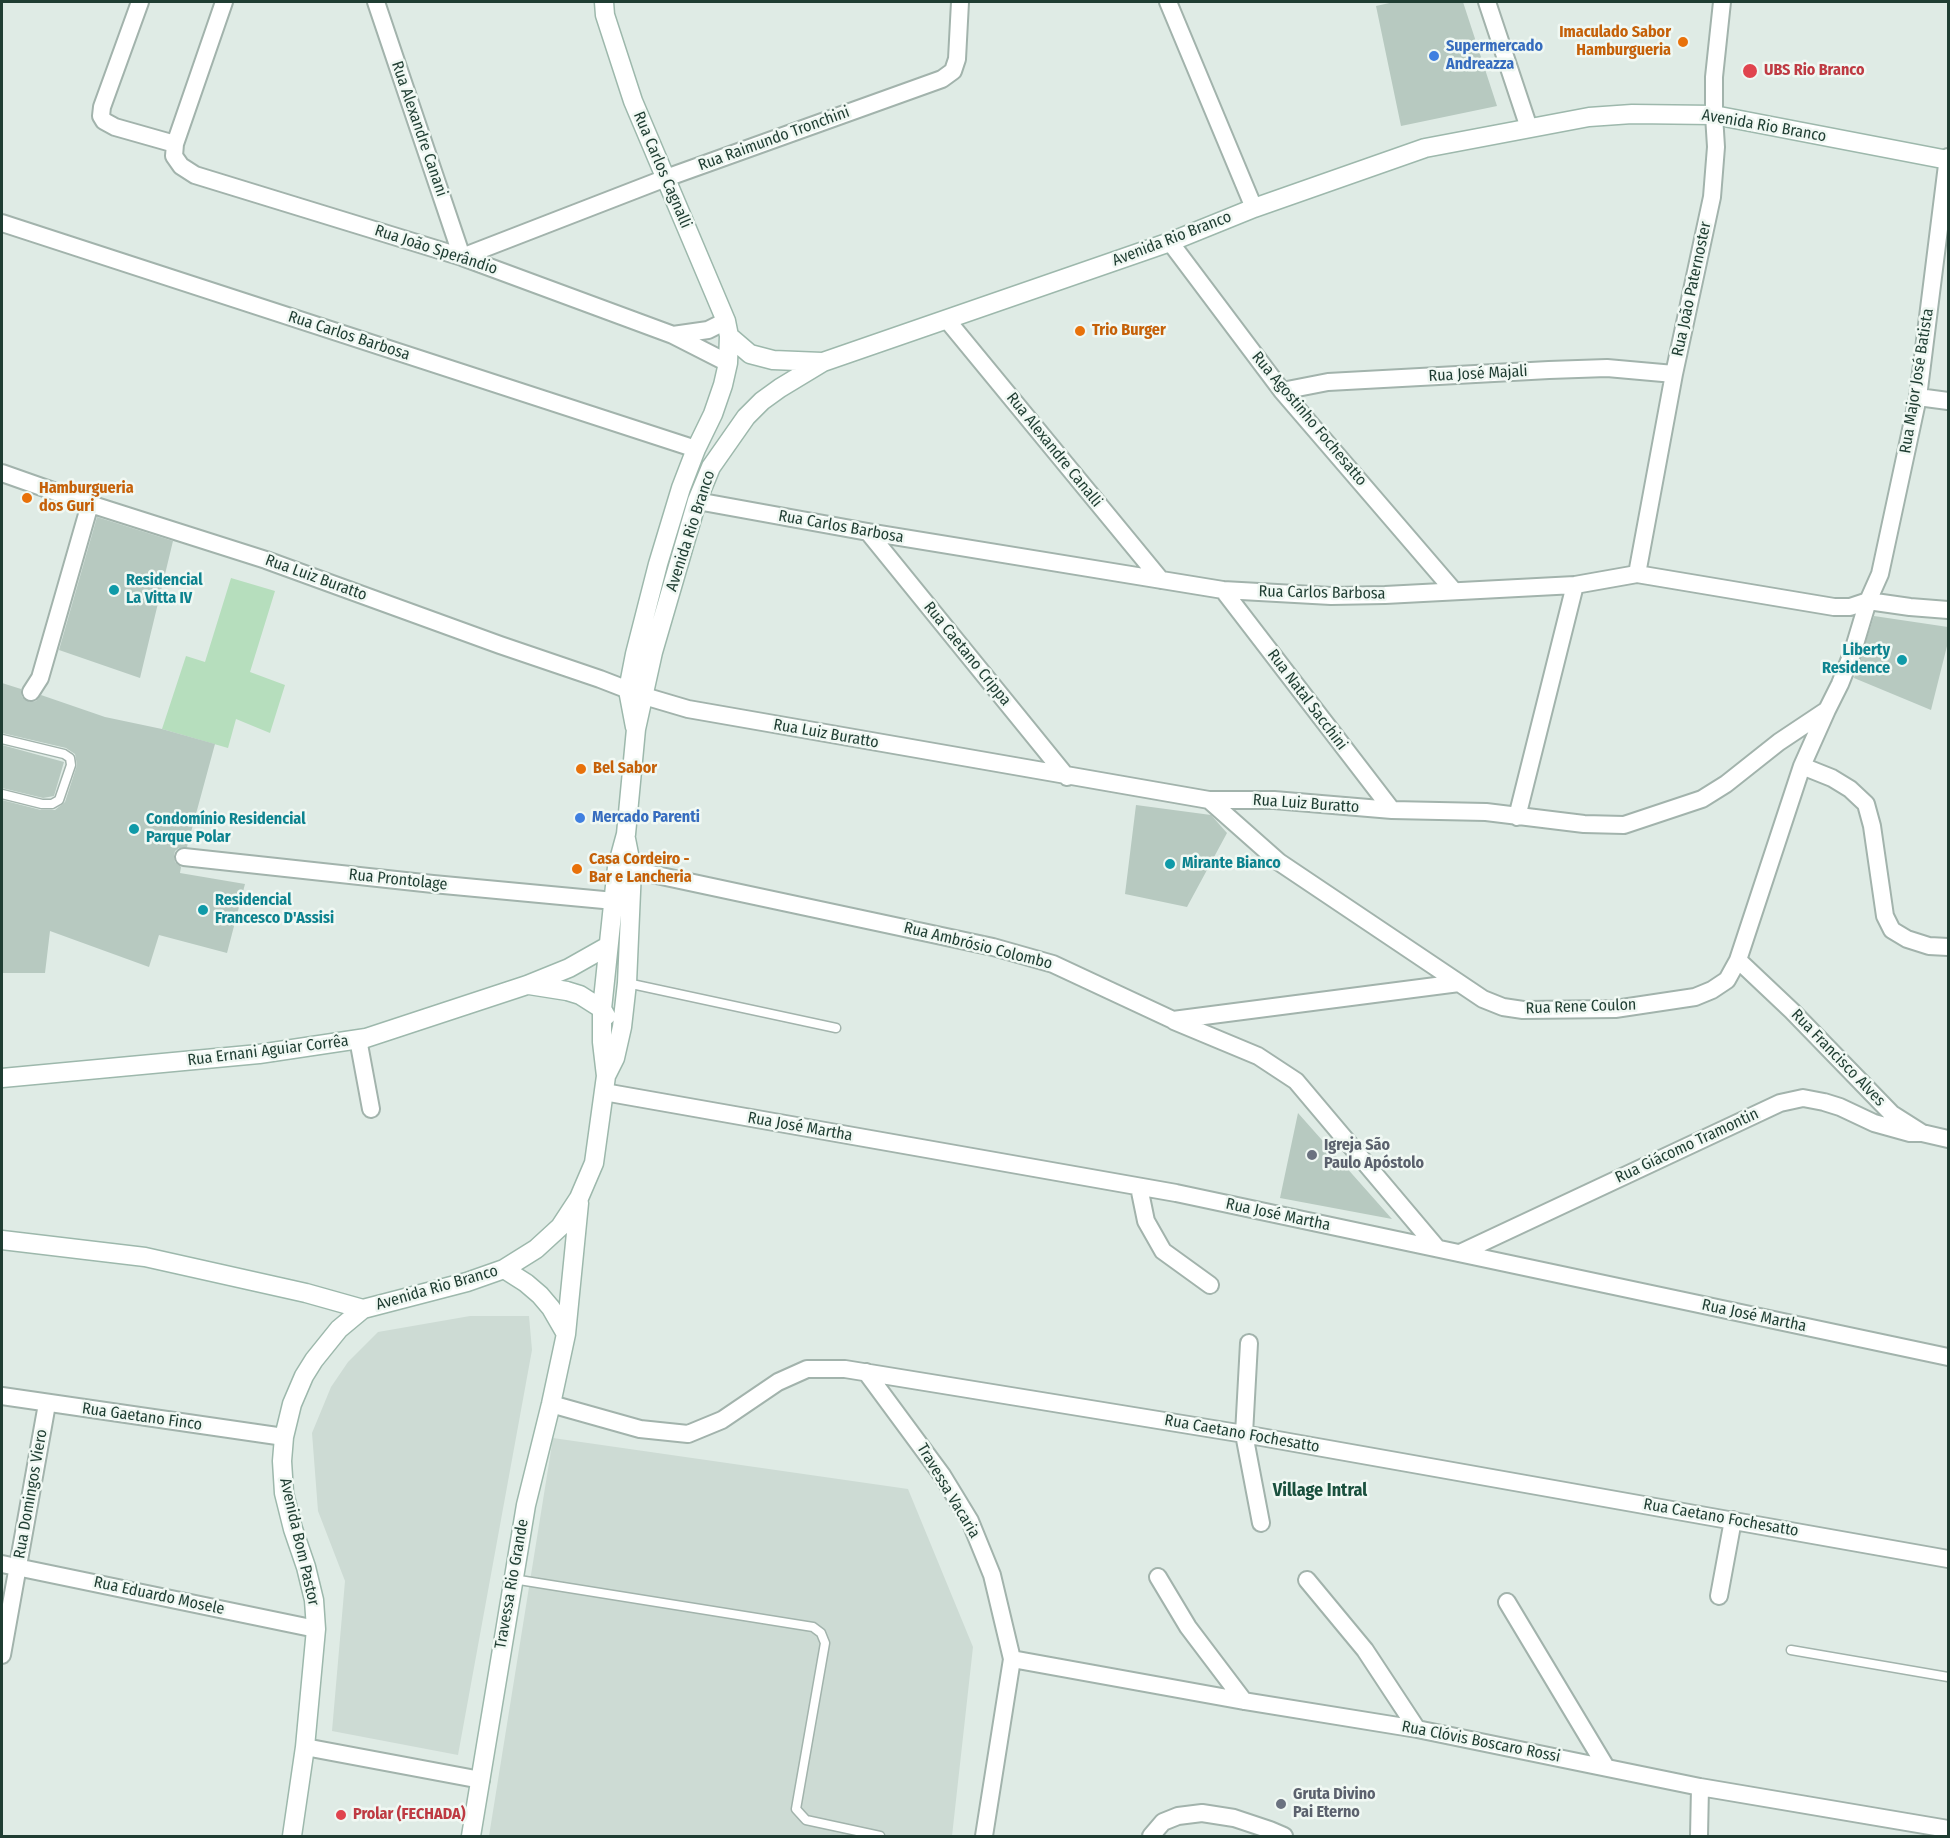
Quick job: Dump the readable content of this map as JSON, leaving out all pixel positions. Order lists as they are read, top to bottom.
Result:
{
  "streets": {
    "main road": [
      "Avenida Rio Branco",
      "Rua Carlos Cagnalli",
      "Rua Ernani Aguiar Corrêa",
      "Avenida Bom Pastor",
      "Travessa Rio Grande"
    ],
    "street": [
      "Rua Alexandre Canani",
      "Rua Raimundo Tronchini",
      "Rua João Sperândio",
      "Rua João Paternoster",
      "Rua Carlos Barbosa",
      "Rua José Majali",
      "Rua Major José Batista",
      "Rua Agostinho Fochesatto",
      "Rua Alexandre Canalli",
      "Rua Luiz Buratto",
      "Rua Caetano Crippa",
      "Rua Natal Sacchini",
      "Rua Prontolage",
      "Rua Ambrósio Colombo",
      "Rua Rene Coulon",
      "Rua Francisco Alves",
      "Rua José Martha",
      "Rua Giácomo Tramontin",
      "Rua Gaetano Finco",
      "Rua Caetano Fochesatto",
      "Travessa Vacaria",
      "Rua Domingos Viero",
      "Rua Eduardo Mosele",
      "Rua Clóvis Boscaro Rossi"
    ]
  },
  "crossings": [
    ["Avenida Rio Branco", "Rua Carlos Cagnalli"],
    ["Avenida Rio Branco", "Rua João Sperândio"],
    ["Avenida Rio Branco", "Rua João Paternoster"],
    ["Avenida Rio Branco", "Rua Carlos Barbosa"],
    ["Avenida Rio Branco", "Rua Major José Batista"],
    ["Avenida Rio Branco", "Rua Agostinho Fochesatto"],
    ["Avenida Rio Branco", "Rua Alexandre Canalli"],
    ["Avenida Rio Branco", "Rua Luiz Buratto"],
    ["Avenida Rio Branco", "Rua Prontolage"],
    ["Avenida Rio Branco", "Rua Ambrósio Colombo"],
    ["Avenida Rio Branco", "Rua Ernani Aguiar Corrêa"],
    ["Avenida Rio Branco", "Rua José Martha"],
    ["Avenida Rio Branco", "Avenida Bom Pastor"],
    ["Avenida Rio Branco", "Travessa Rio Grande"],
    ["Rua Alexandre Canani", "Rua Raimundo Tronchini"],
    ["Rua Alexandre Canani", "Rua João Sperândio"],
    ["Rua Raimundo Tronchini", "Rua Carlos Cagnalli"],
    ["Rua Raimundo Tronchini", "Rua João Sperândio"],
    ["Rua Carlos Cagnalli", "Rua João Sperândio"],
    ["Rua João Paternoster", "Rua Carlos Barbosa"],
    ["Rua João Paternoster", "Rua José Majali"],
    ["Rua Carlos Barbosa", "Rua Major José Batista"],
    ["Rua Carlos Barbosa", "Rua Agostinho Fochesatto"],
    ["Rua Carlos Barbosa", "Rua Alexandre Canalli"],
    ["Rua Carlos Barbosa", "Rua Luiz Buratto"],
    ["Rua Carlos Barbosa", "Rua Caetano Crippa"],
    ["Rua Carlos Barbosa", "Rua Natal Sacchini"],
    ["Rua José Majali", "Rua Agostinho Fochesatto"],
    ["Rua Major José Batista", "Rua Luiz Buratto"],
    ["Rua Luiz Buratto", "Rua Caetano Crippa"],
    ["Rua Luiz Buratto", "Rua Natal Sacchini"],
    ["Rua Luiz Buratto", "Rua Rene Coulon"],
    ["Rua Ambrósio Colombo", "Rua José Martha"],
    ["Rua Rene Coulon", "Rua Francisco Alves"],
    ["Rua Francisco Alves", "Rua Giácomo Tramontin"],
    ["Rua José Martha", "Rua Giácomo Tramontin"],
    ["Rua Gaetano Finco", "Rua Domingos Viero"],
    ["Rua Gaetano Finco", "Avenida Bom Pastor"],
    ["Rua Caetano Fochesatto", "Travessa Vacaria"],
    ["Rua Caetano Fochesatto", "Travessa Rio Grande"],
    ["Travessa Vacaria", "Rua Clóvis Boscaro Rossi"],
    ["Rua Domingos Viero", "Rua Eduardo Mosele"],
    ["Avenida Bom Pastor", "Rua Eduardo Mosele"]
  ],
  "districts": ["Village Intral"],
  "places": [
    "Imaculado Sabor Hamburgueria",
    "Supermercado Andreazza",
    "UBS Rio Branco",
    "Trio Burger",
    "Hamburgueria dos Guri",
    "Residencial La Vitta IV",
    "Liberty Residence",
    "Bel Sabor",
    "Mercado Parenti",
    "Condomínio Residencial Parque Polar",
    "Mirante Bianco",
    "Casa Cordeiro - Bar e Lancheria",
    "Residencial Francesco D'Assisi",
    "Igreja São Paulo Apóstolo",
    "Gruta Divino Pai Eterno",
    "Prolar (FECHADA)"
  ]
}
